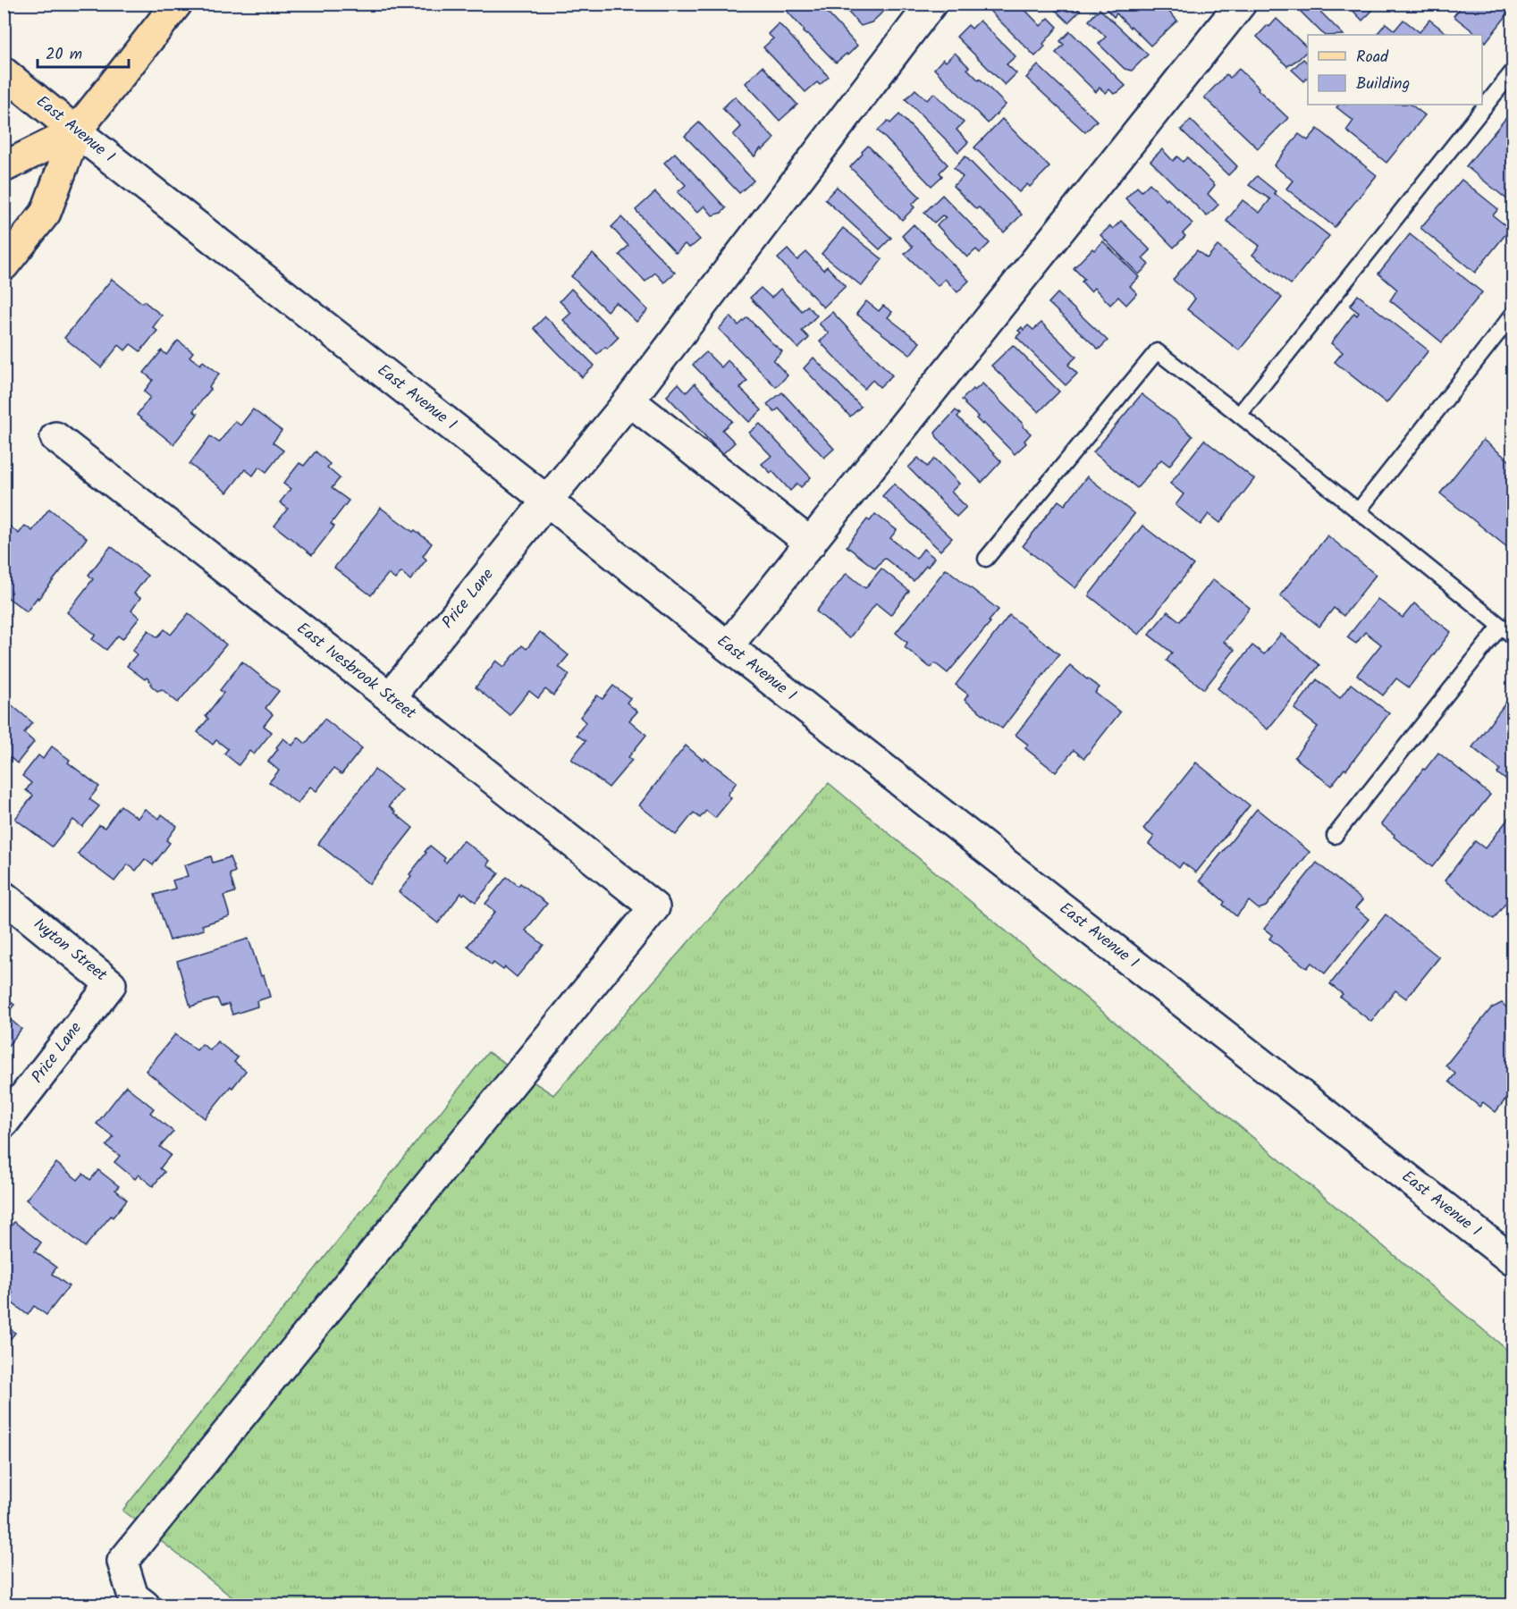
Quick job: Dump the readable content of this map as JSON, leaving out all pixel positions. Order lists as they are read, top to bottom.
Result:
{
  "streets": {
    "main road": ["East Avenue I"],
    "street": ["Price Lane", "East Ivesbrook Street", "Ivyton Street"]
  },
  "crossings": [
    ["East Avenue I", "Price Lane"],
    ["Price Lane", "East Ivesbrook Street"],
    ["Price Lane", "Ivyton Street"]
  ],
  "legend": ["Road", "Building"],
  "scale_bar": "20 m"
}
